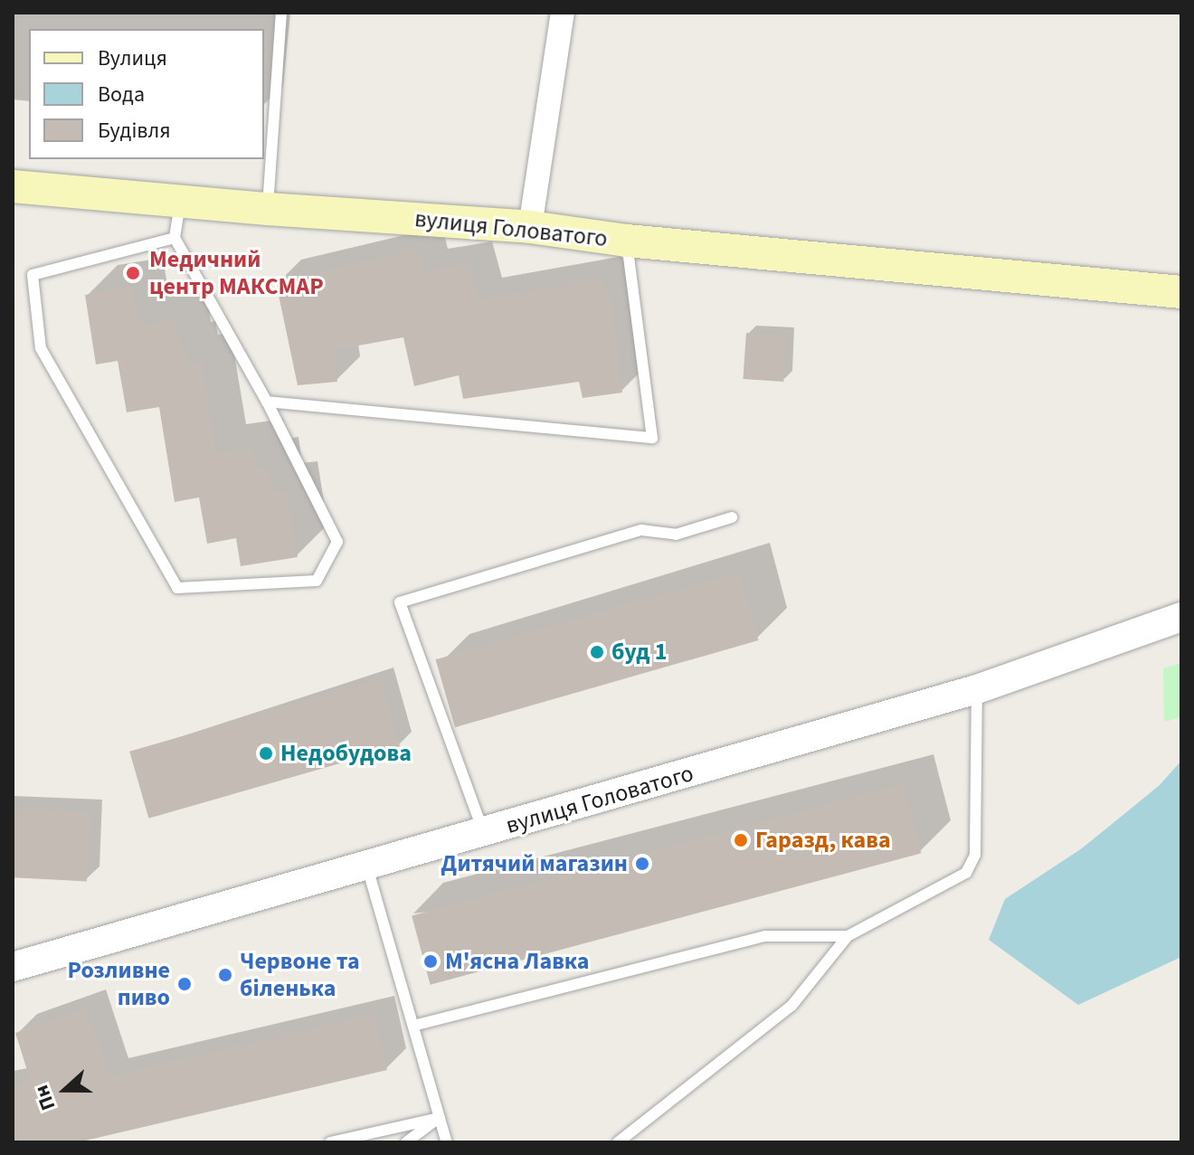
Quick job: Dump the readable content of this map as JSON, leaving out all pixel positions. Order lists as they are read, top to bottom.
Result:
{
  "streets": {
    "main road": ["вулиця Головатого"]
  },
  "places": [
    "Медичний центр МАКСМАР",
    "буд 1",
    "Недобудова",
    "Гаразд, кава",
    "Дитячий магазин",
    "М'ясна Лавка",
    "Червоне та біленька",
    "Розливне пиво"
  ],
  "legend": ["Вулиця", "Вода", "Будівля"],
  "north": "left"
}
